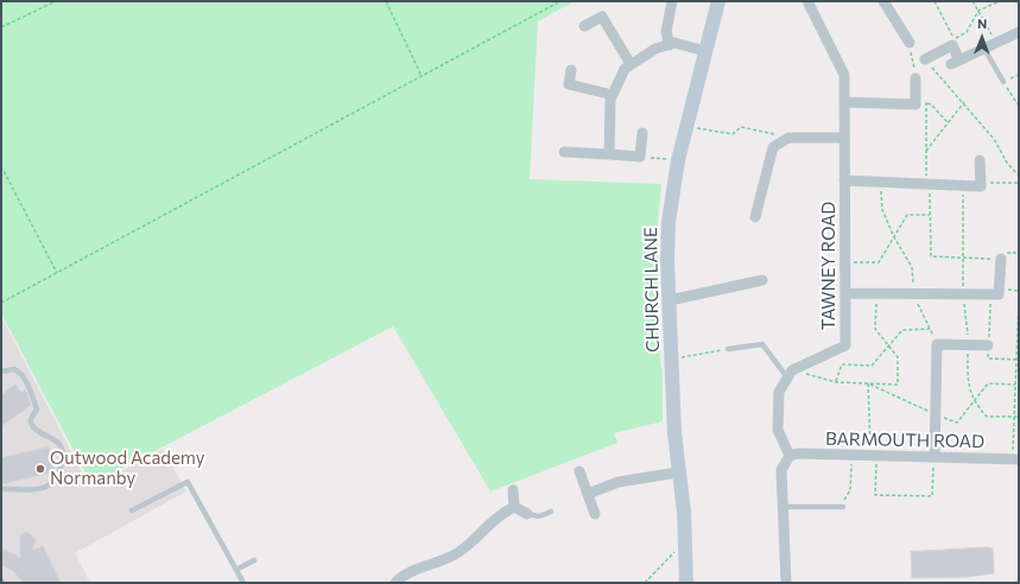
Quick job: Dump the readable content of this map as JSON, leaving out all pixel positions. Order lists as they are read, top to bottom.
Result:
{
  "streets": {
    "street": ["TAWNEY ROAD", "CHURCH LANE", "BARMOUTH ROAD"]
  },
  "places": ["Outwood Academy Normanby"],
  "north": "top"
}
